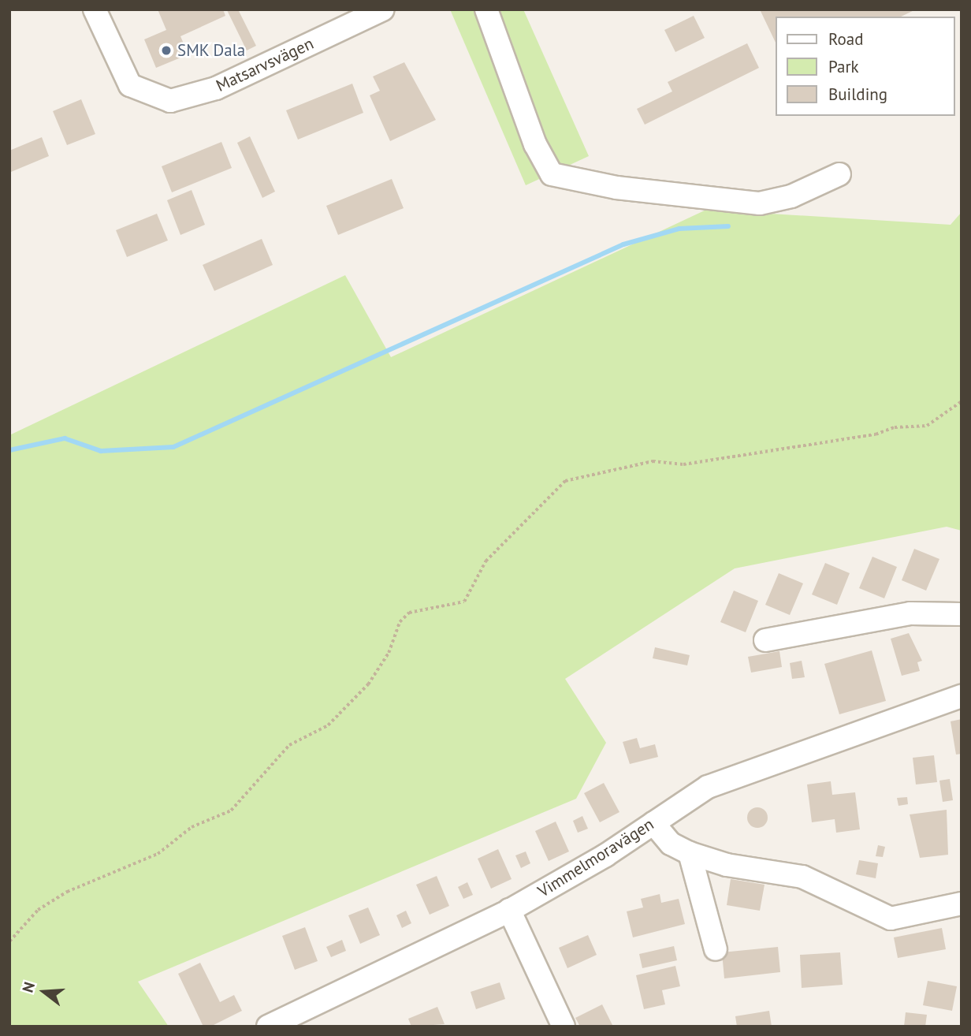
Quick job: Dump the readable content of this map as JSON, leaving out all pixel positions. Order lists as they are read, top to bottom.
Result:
{
  "streets": {
    "street": ["Matsarvsvägen", "Vimmelmoravägen"]
  },
  "places": ["SMK Dala"],
  "legend": ["Road", "Park", "Building"],
  "north": "left"
}
